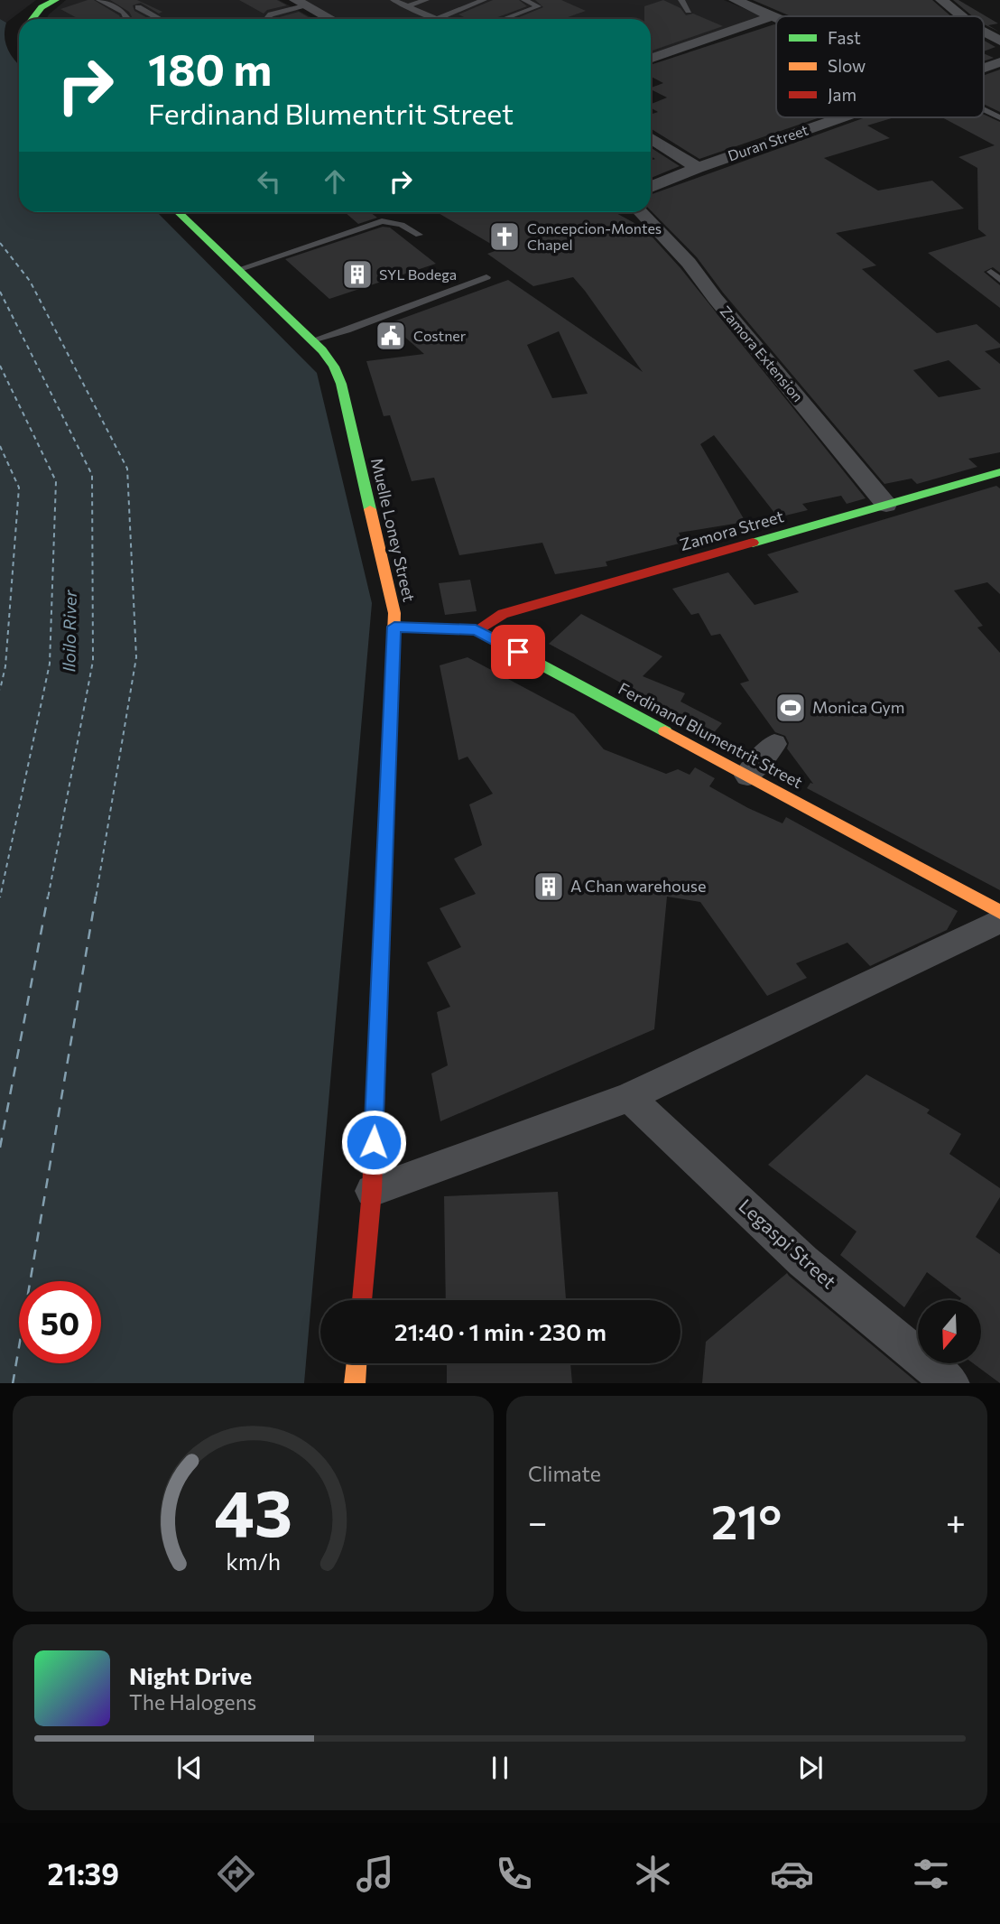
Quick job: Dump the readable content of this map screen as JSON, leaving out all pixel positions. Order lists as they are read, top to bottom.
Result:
{
  "streets": {
    "main road": ["Muelle Loney Street", "Zamora Street", "Ferdinand Blumentrit Street"],
    "street": ["Duran Street", "Zamora Extension", "Legaspi Street"]
  },
  "crossings": [
    ["Zamora Extension", "Zamora Street"],
    ["Muelle Loney Street", "Ferdinand Blumentrit Street"],
    ["Zamora Street", "Ferdinand Blumentrit Street"]
  ],
  "water": ["Iloilo River"],
  "places": {
    "church": ["Concepcion-Montes Chapel"],
    "building": ["SYL Bodega", "A Chan warehouse"],
    "public building": ["Costner"],
    "sports": ["Monica Gym"]
  },
  "legend": ["Fast", "Slow", "Jam"],
  "north": "bottom",
  "page": {
    "turn": ["180 m", "Ferdinand Blumentrit Street"],
    "limit": "50",
    "trip": "21:40 · 1 min · 230 m",
    "tile": "Climate",
    "heat": ["−", "21°", "+"],
    "song": ["Night Drive", "The Halogens"],
    "tabs": "21:39",
    "gauge": ["43", "km/h"]
  }
}
